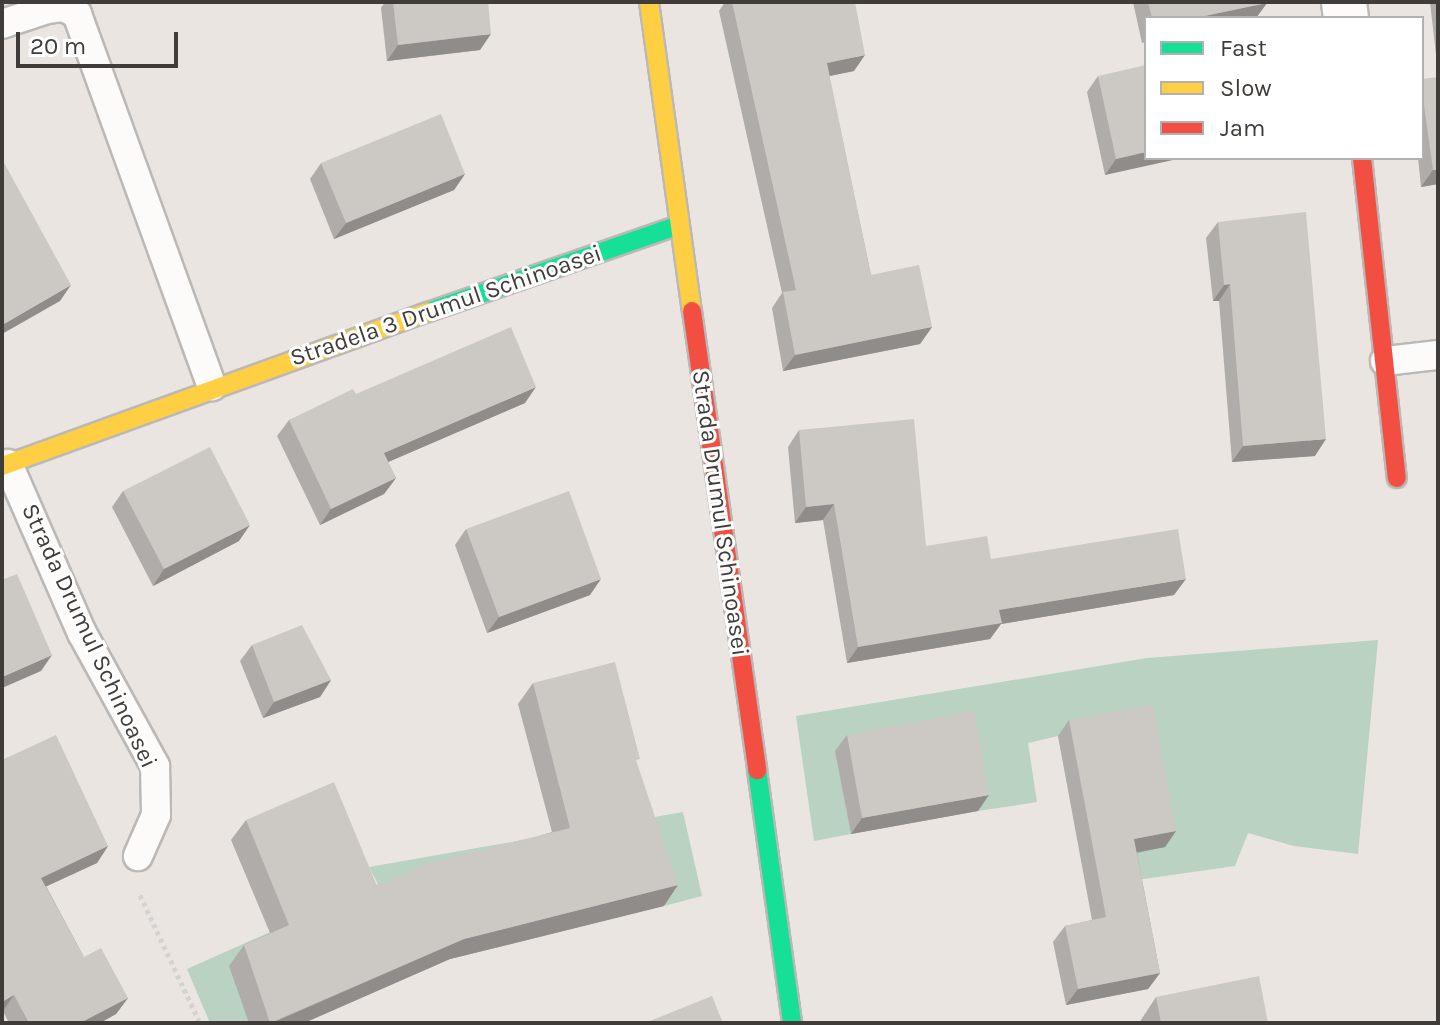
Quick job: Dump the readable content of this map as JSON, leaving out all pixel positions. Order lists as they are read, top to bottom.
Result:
{
  "streets": {
    "street": ["Stradela 3 Drumul Schinoasei", "Strada Drumul Schinoasei"]
  },
  "crossings": [
    ["Stradela 3 Drumul Schinoasei", "Strada Drumul Schinoasei"]
  ],
  "legend": ["Fast", "Slow", "Jam"],
  "scale_bar": "20 m"
}
